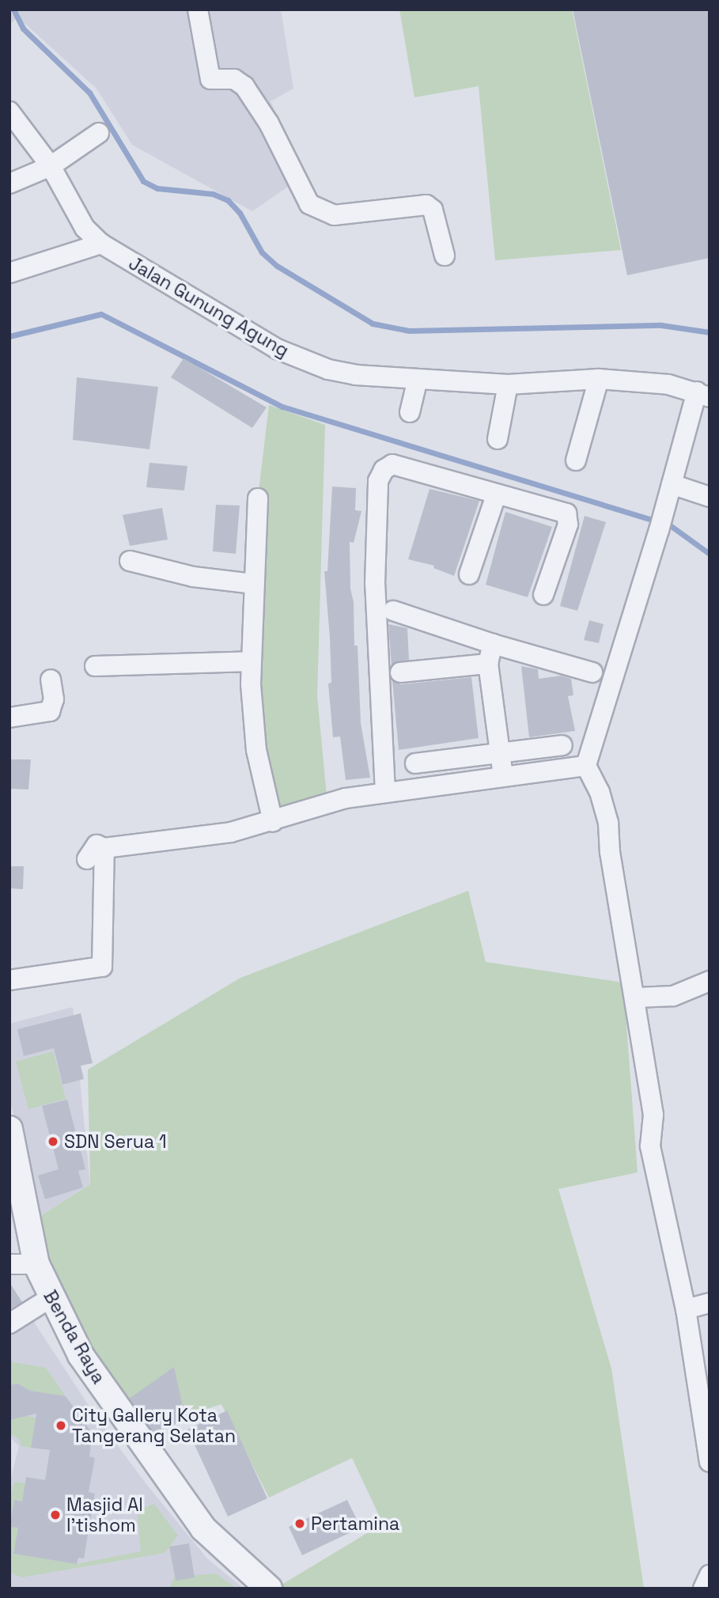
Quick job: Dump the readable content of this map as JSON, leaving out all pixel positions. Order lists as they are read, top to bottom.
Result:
{
  "streets": {
    "street": ["Jalan Gunung Agung", "Benda Raya"]
  },
  "places": [
    "SDN Serua 1",
    "City Gallery Kota Tangerang Selatan",
    "Masjid Al I'tishom",
    "Pertamina"
  ]
}
